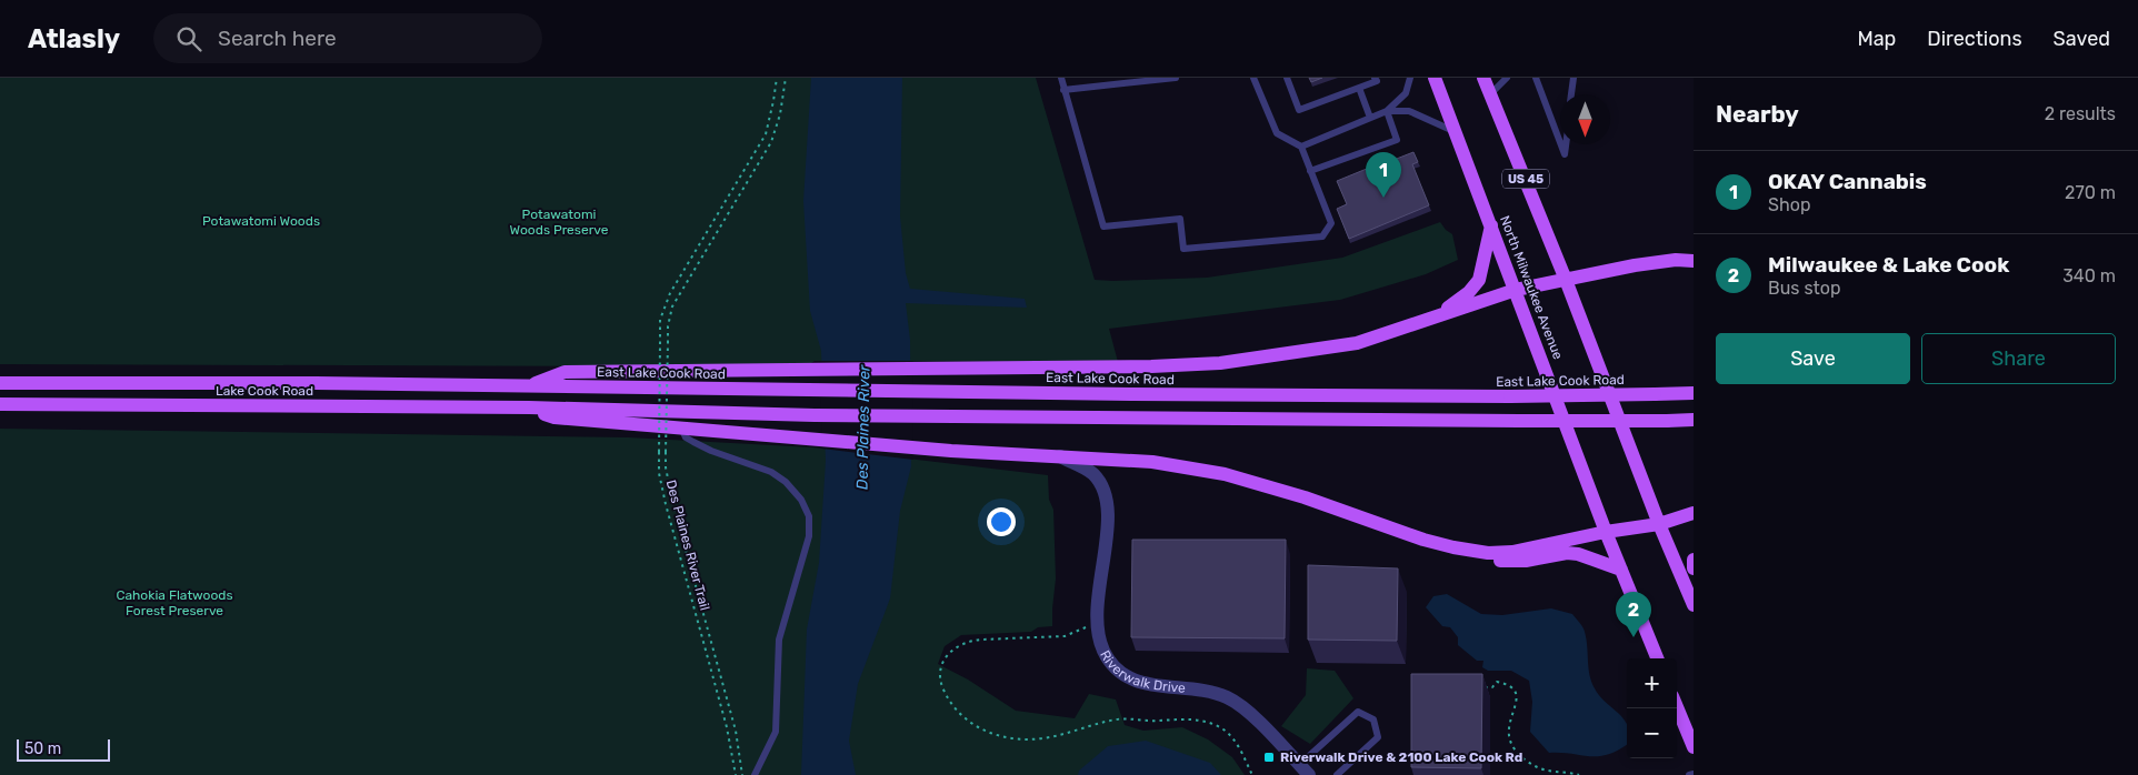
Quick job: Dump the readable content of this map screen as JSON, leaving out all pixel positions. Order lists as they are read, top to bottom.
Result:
{
  "streets": {
    "main road": [
      "US 45",
      "North Milwaukee Avenue",
      "East Lake Cook Road",
      "Lake Cook Road"
    ],
    "street": ["Riverwalk Drive"],
    "path": ["Des Plaines River Trail"]
  },
  "crossings": [
    ["East Lake Cook Road", "Lake Cook Road"]
  ],
  "water": ["Des Plaines River"],
  "parks": ["Potawatomi Woods Preserve", "Potawatomi Woods", "Cahokia Flatwoods Forest Preserve"],
  "places": {
    "transit": ["Riverwalk Drive & 2100 Lake Cook Rd"]
  },
  "scale_bar": "50 m",
  "north": "bottom",
  "page": {
    "header": "Atlasly",
    "search": "Search here",
    "nav": ["Map", "Directions", "Saved"],
    "heading": ["Nearby", "2 results"],
    "list": [
      {
        "mark": "1",
        "name": "OKAY Cannabis",
        "note": "Shop",
        "value": "270 m"
      },
      {
        "mark": "2",
        "name": "Milwaukee & Lake Cook",
        "note": "Bus stop",
        "value": "340 m"
      }
    ],
    "pins": ["1", "2"],
    "buttons": ["Save", "Share"],
    "map_buttons": ["+", "−"],
    "scale": "50 m"
  }
}
